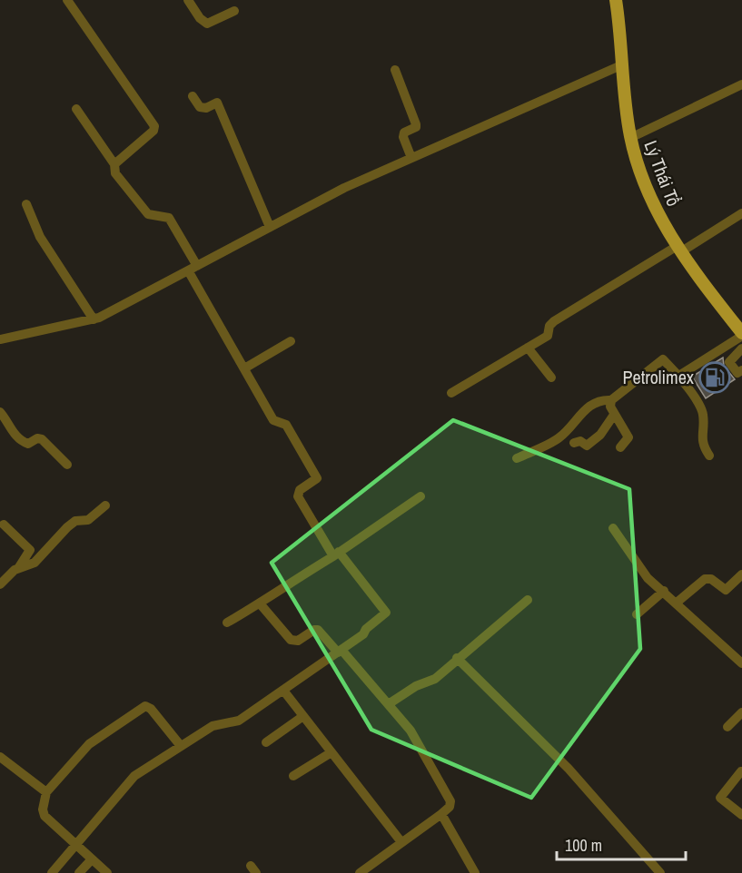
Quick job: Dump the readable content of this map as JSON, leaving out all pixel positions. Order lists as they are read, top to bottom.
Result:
{
  "streets": {
    "main road": ["Lý Thái Tổ"]
  },
  "places": {
    "fuel station": ["Petrolimex"]
  },
  "scale_bar": "100 m"
}
